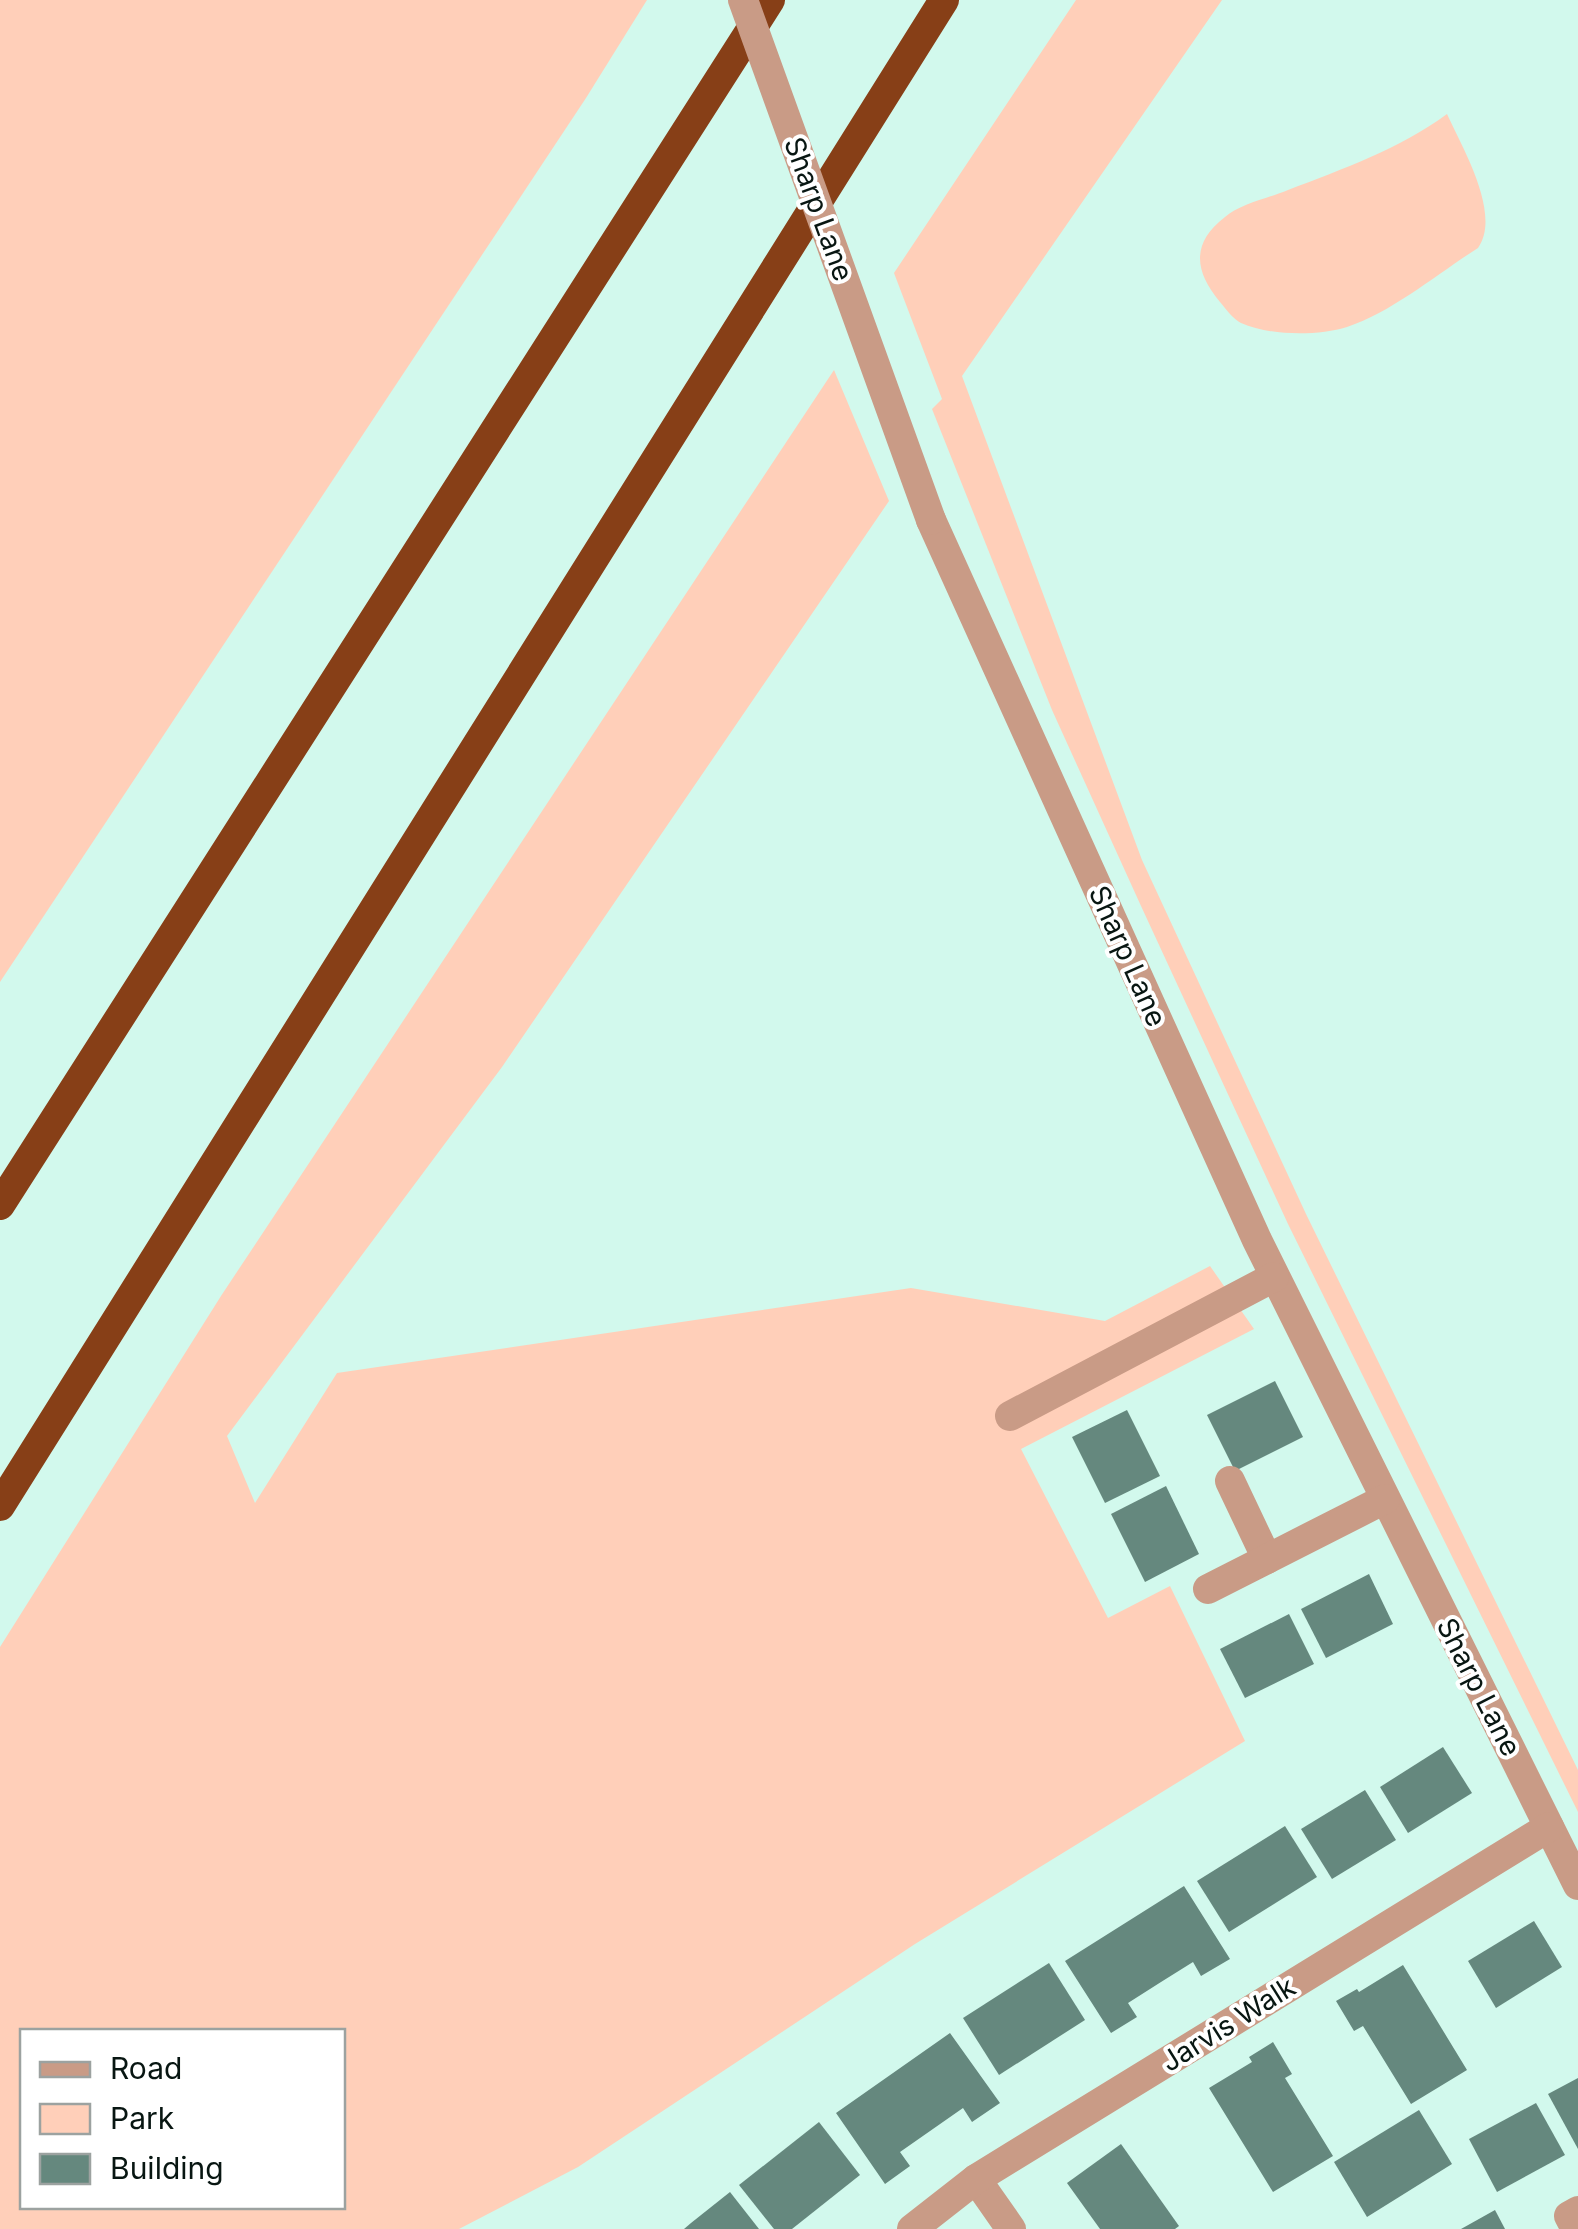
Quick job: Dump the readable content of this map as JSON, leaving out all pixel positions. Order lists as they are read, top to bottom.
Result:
{
  "streets": {
    "street": ["Sharp Lane", "Jarvis Walk"]
  },
  "crossings": [
    ["Sharp Lane", "Jarvis Walk"]
  ],
  "legend": ["Road", "Park", "Building"]
}
